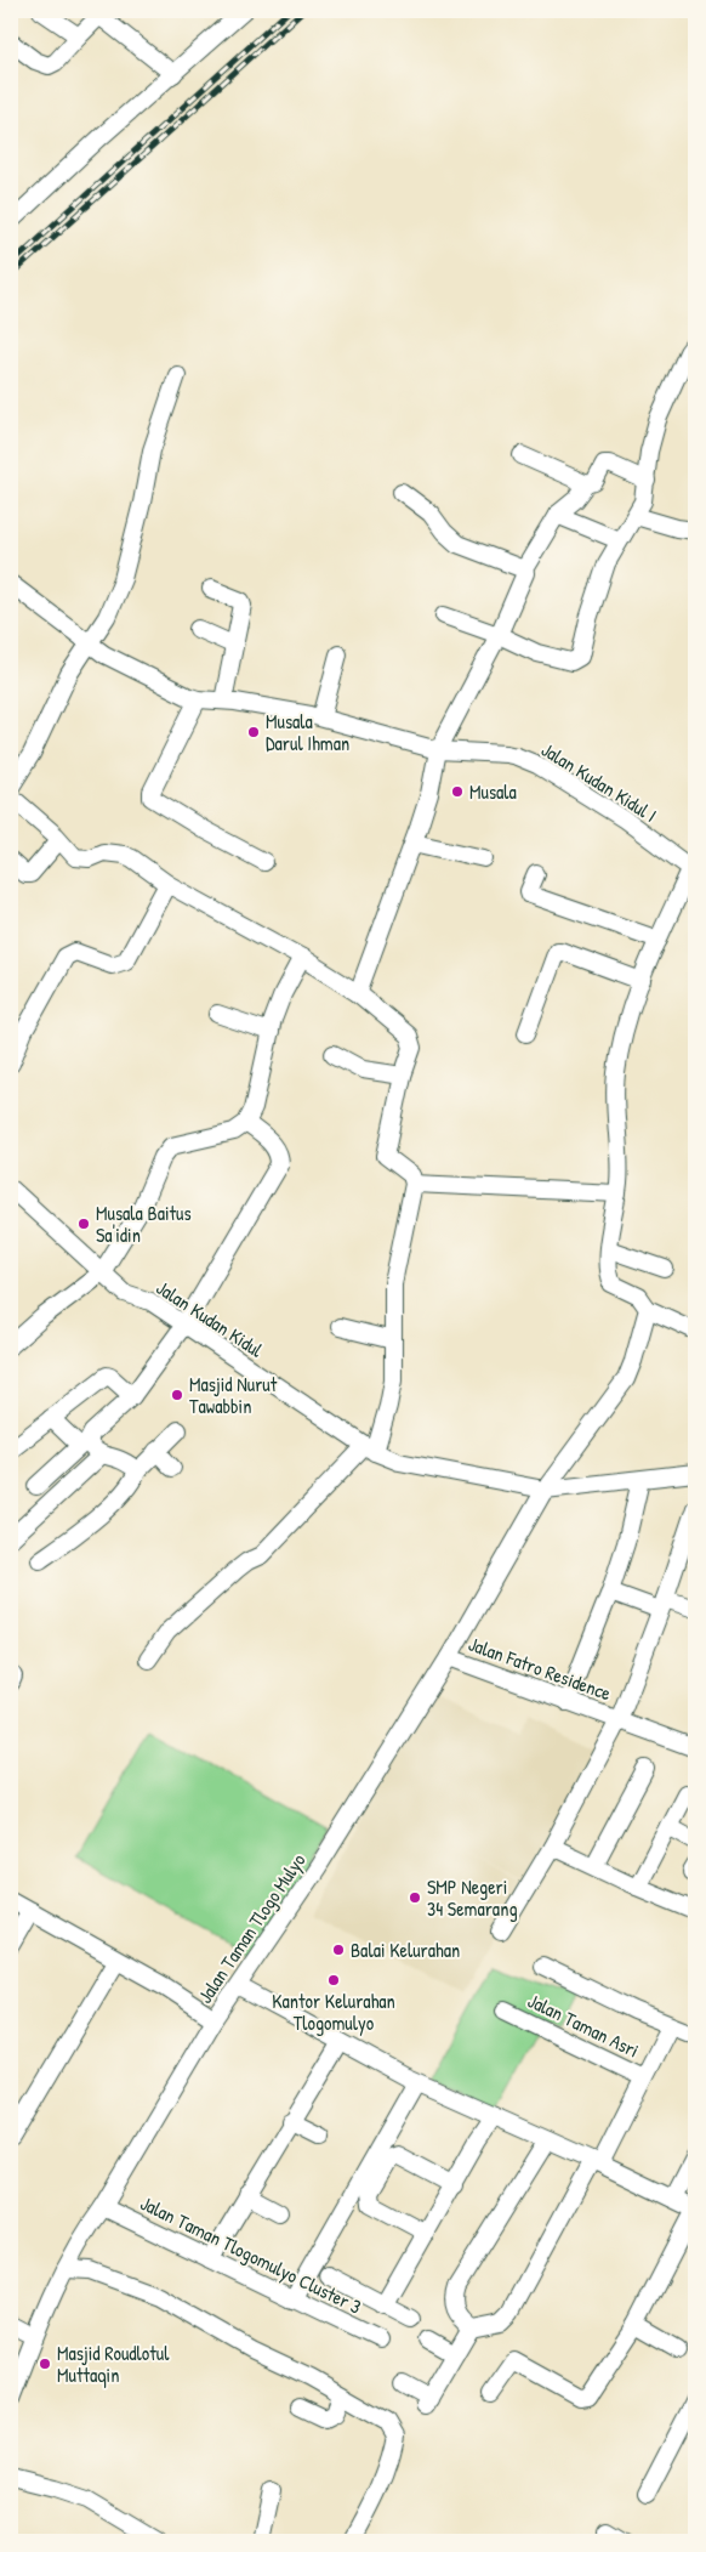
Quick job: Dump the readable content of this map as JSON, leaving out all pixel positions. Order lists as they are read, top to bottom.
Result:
{
  "streets": {
    "street": [
      "Jalan Kudan Kidul I",
      "Jalan Kudan Kidul",
      "Jalan Fatro Residence",
      "Jalan Taman Tlogo Mulyo",
      "Jalan Taman Asri",
      "Jalan Taman Tlogomulyo Cluster 3"
    ]
  },
  "crossings": [
    ["Jalan Kudan Kidul", "Jalan Taman Tlogo Mulyo"],
    ["Jalan Fatro Residence", "Jalan Taman Tlogo Mulyo"],
    ["Jalan Taman Tlogo Mulyo", "Jalan Taman Tlogomulyo Cluster 3"]
  ],
  "places": [
    "Musala Darul Ihman",
    "Musala",
    "Musala Baitus Sa'idin",
    "Masjid Nurut Tawabbin",
    "SMP Negeri 34 Semarang",
    "Balai Kelurahan",
    "Kantor Kelurahan Tlogomulyo",
    "Masjid Roudlotul Muttaqin"
  ]
}
